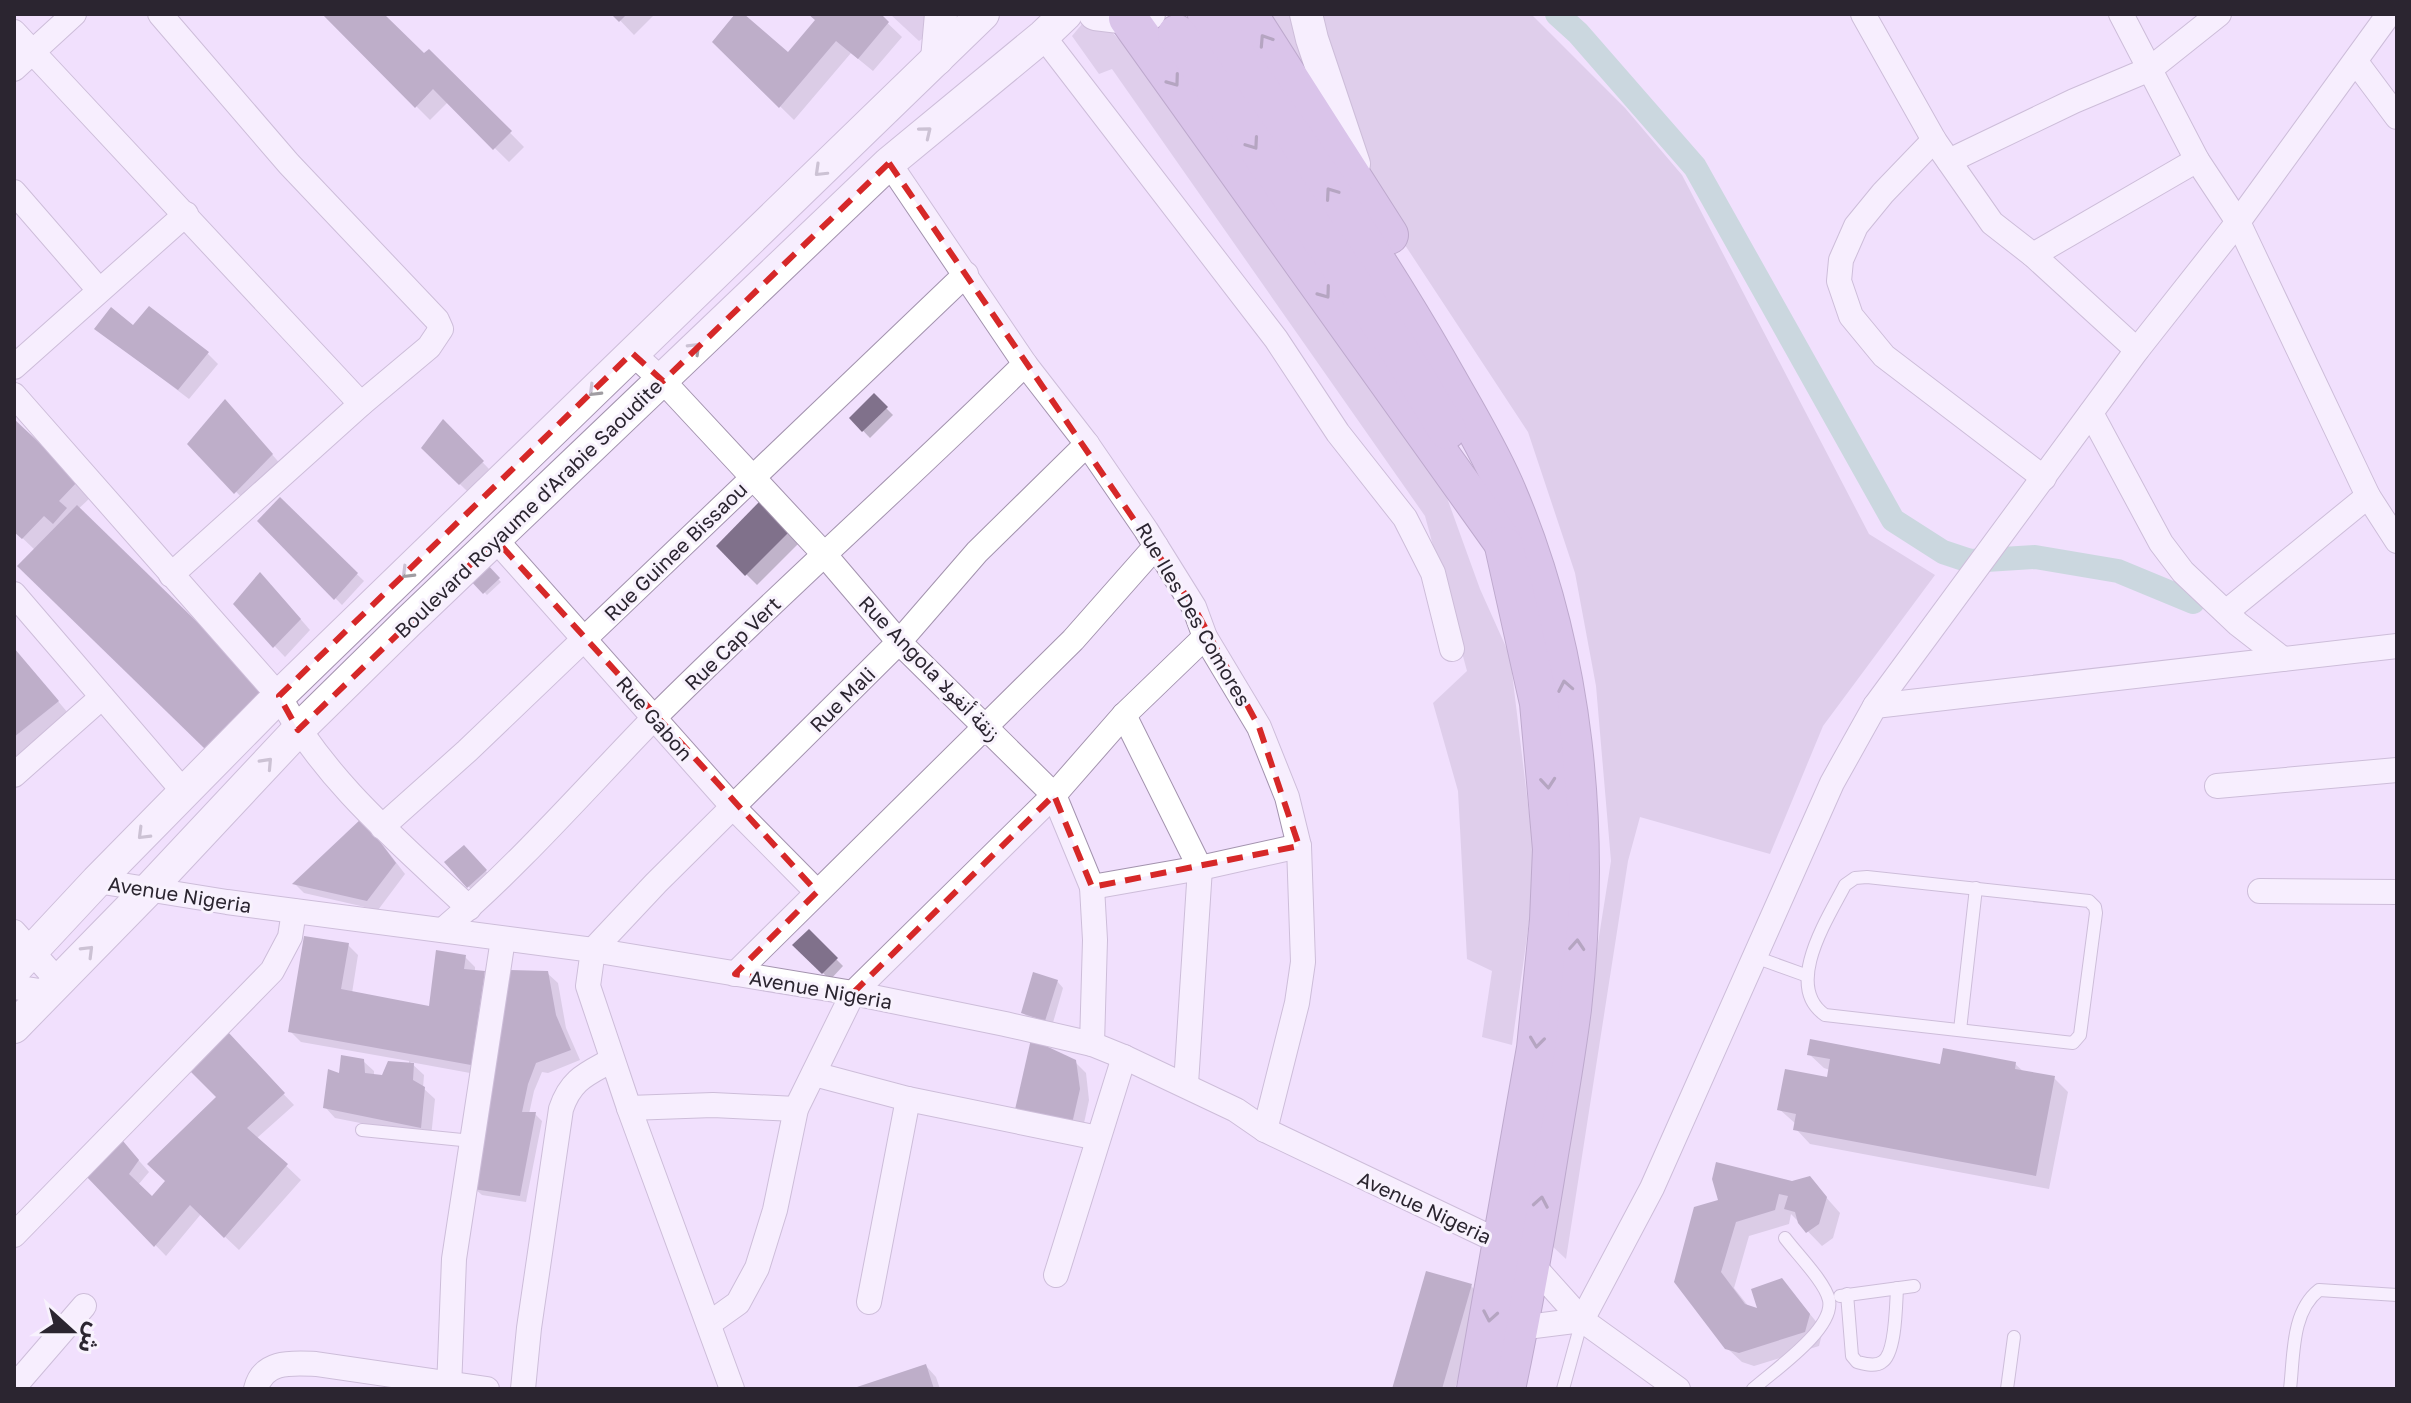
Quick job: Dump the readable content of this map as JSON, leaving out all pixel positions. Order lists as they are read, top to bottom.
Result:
{
  "streets": {
    "main road": ["Boulevard Royaume d'Arabie Saoudite"],
    "street": [
      "Rue Guinee Bissaou",
      "Rue Iles Des Comores",
      "Rue Cap Vert",
      "Rue Angola زنقة أنغولا",
      "Rue Mali",
      "Rue Gabon",
      "Avenue Nigeria"
    ]
  },
  "crossings": [
    ["Boulevard Royaume d'Arabie Saoudite", "Rue Iles Des Comores"],
    ["Boulevard Royaume d'Arabie Saoudite", "Rue Angola زنقة أنغولا"],
    ["Boulevard Royaume d'Arabie Saoudite", "Rue Gabon"],
    ["Boulevard Royaume d'Arabie Saoudite", "Avenue Nigeria"],
    ["Rue Guinee Bissaou", "Rue Iles Des Comores"],
    ["Rue Guinee Bissaou", "Rue Angola زنقة أنغولا"],
    ["Rue Guinee Bissaou", "Rue Gabon"],
    ["Rue Iles Des Comores", "Rue Cap Vert"],
    ["Rue Iles Des Comores", "Rue Mali"],
    ["Rue Iles Des Comores", "Avenue Nigeria"],
    ["Rue Cap Vert", "Rue Angola زنقة أنغولا"],
    ["Rue Cap Vert", "Rue Gabon"],
    ["Rue Cap Vert", "Avenue Nigeria"],
    ["Rue Angola زنقة أنغولا", "Rue Mali"],
    ["Rue Angola زنقة أنغولا", "Avenue Nigeria"],
    ["Rue Mali", "Rue Gabon"],
    ["Rue Mali", "Avenue Nigeria"]
  ],
  "north": "right"
}
